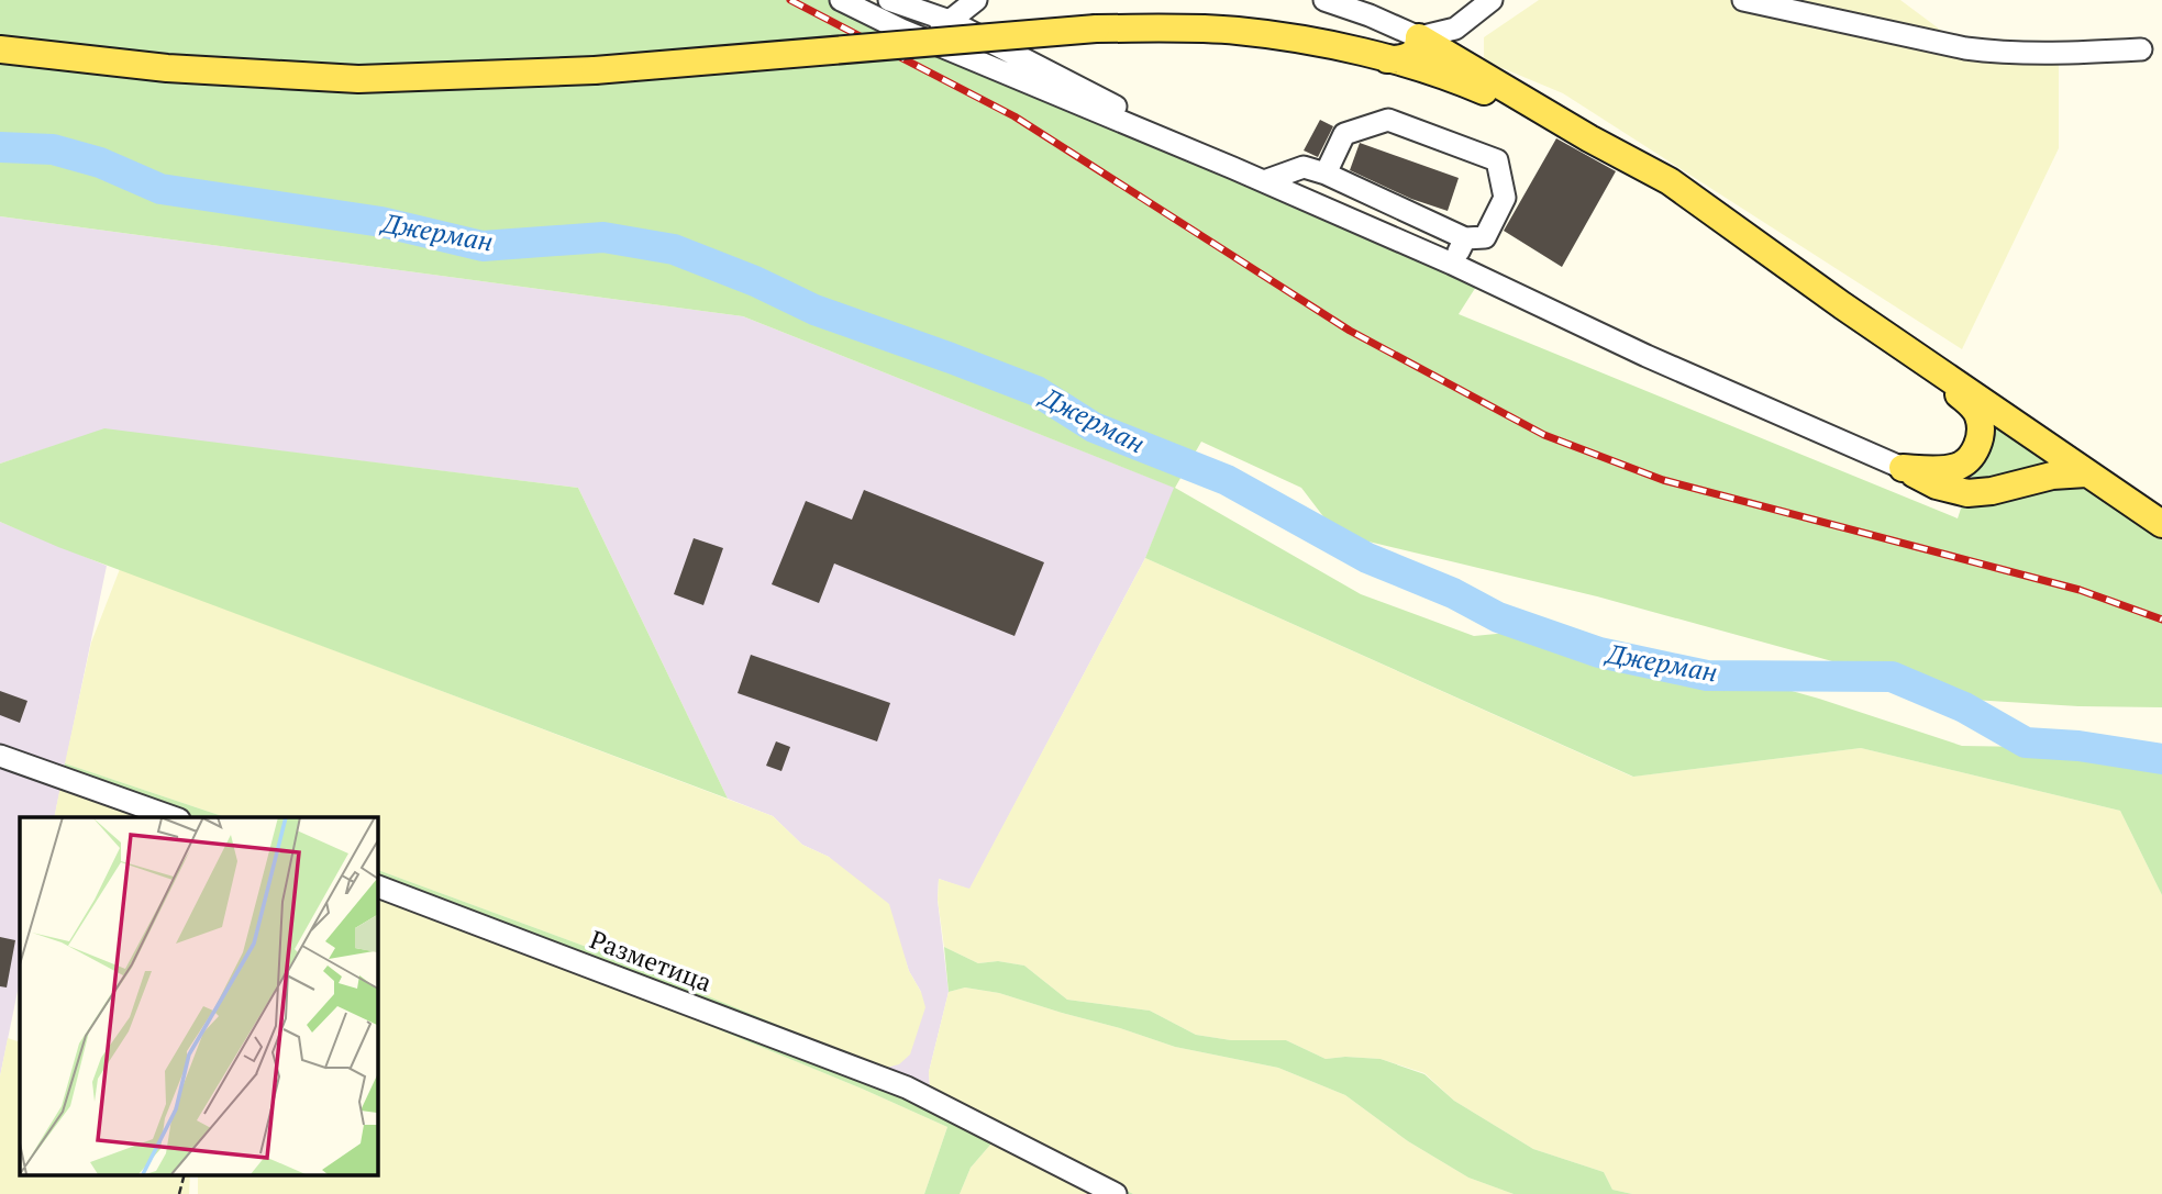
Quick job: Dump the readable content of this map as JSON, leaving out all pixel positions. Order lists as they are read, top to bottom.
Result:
{
  "streets": {
    "street": ["Разметица"]
  },
  "water": ["Джерман"]
}
